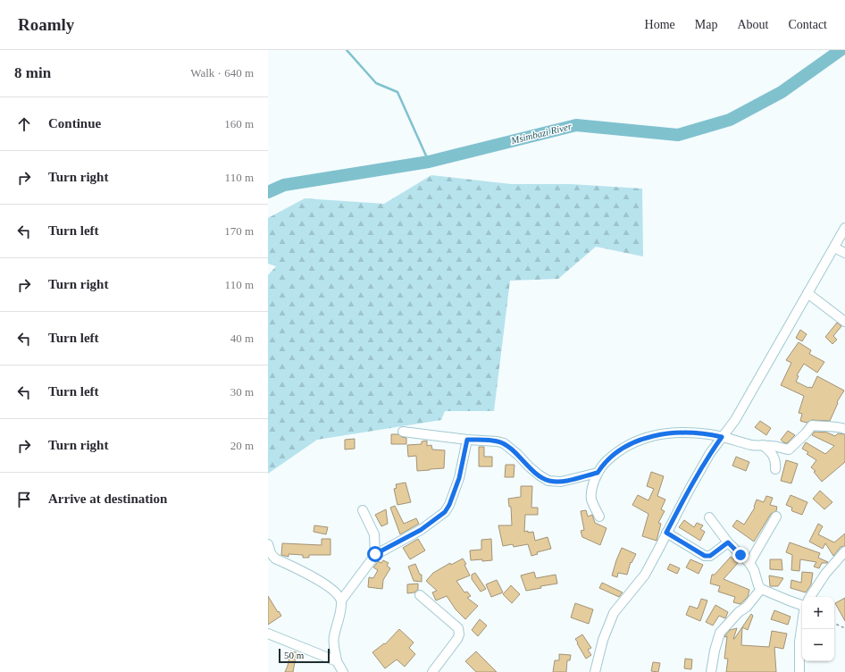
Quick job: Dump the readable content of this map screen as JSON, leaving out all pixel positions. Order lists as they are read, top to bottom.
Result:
{
  "water": ["Msimbazi River"],
  "scale_bar": "50 m",
  "page": {
    "header": "Roamly",
    "nav": [
      "Home",
      "Map",
      "About",
      "Contact"
    ],
    "heading": ["8 min", "Walk · 640 m"],
    "list": [
      ["Continue", "160 m"],
      ["Turn right", "110 m"],
      ["Turn left", "170 m"],
      ["Turn right", "110 m"],
      ["Turn left", "40 m"],
      ["Turn left", "30 m"],
      ["Turn right", "20 m"],
      "Arrive at destination"
    ],
    "map_buttons": ["+", "−"],
    "scale": "50 m"
  }
}
